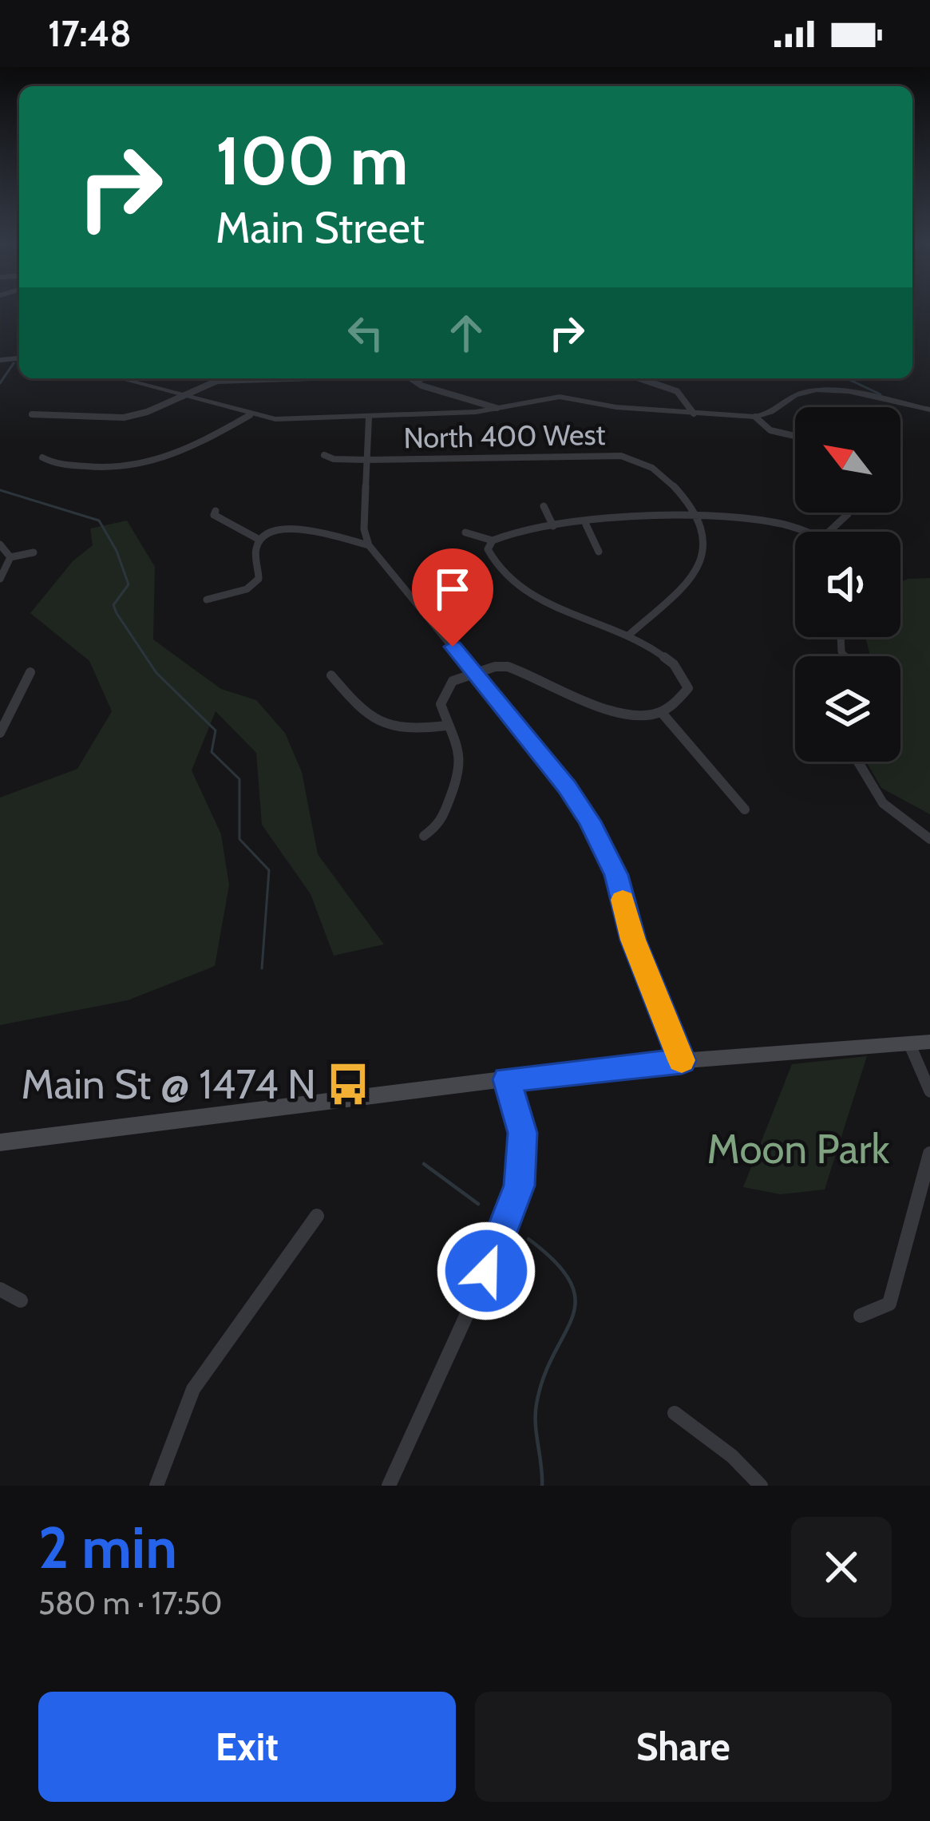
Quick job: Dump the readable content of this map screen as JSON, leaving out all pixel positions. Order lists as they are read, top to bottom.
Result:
{
  "streets": {
    "street": ["North 400 West"]
  },
  "parks": ["Moon Park"],
  "places": {
    "bus stop": ["Main St @ 1474 N"]
  },
  "north": "top left",
  "page": {
    "status": "17:48",
    "turn": ["100 m", "Main Street"],
    "heading": ["2 min", "580 m · 17:50"],
    "buttons": ["Exit", "Share"]
  }
}
